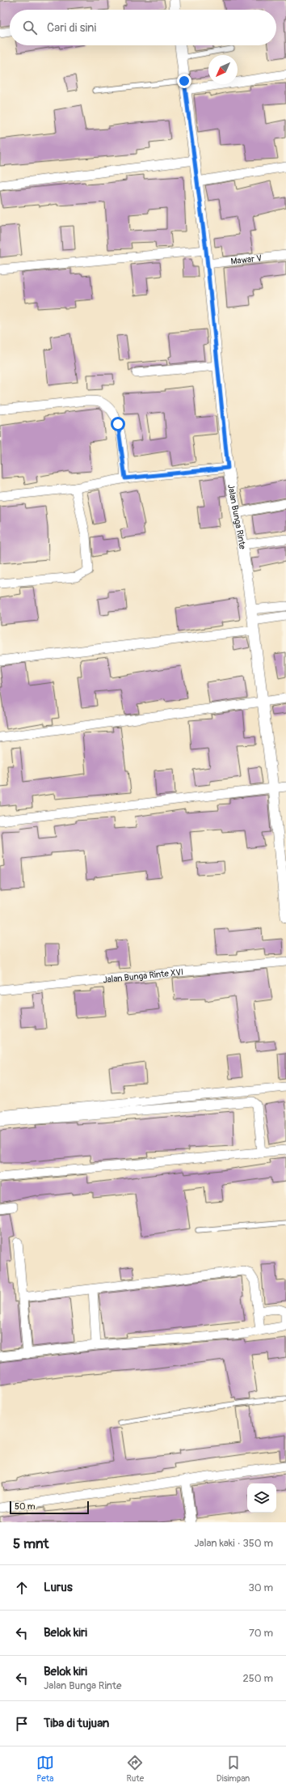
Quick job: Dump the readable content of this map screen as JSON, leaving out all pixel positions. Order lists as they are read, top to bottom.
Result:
{
  "streets": {
    "street": ["Mawar V", "Jalan Bunga Rinte", "Jalan Bunga Rinte XVI"]
  },
  "crossings": [
    ["Mawar V", "Jalan Bunga Rinte"]
  ],
  "scale_bar": "50 m",
  "north": "bottom left",
  "page": {
    "search": "Cari di sini",
    "scale": "50 m",
    "heading": ["5 mnt", "Jalan kaki · 350 m"],
    "list": [
      ["Lurus", "30 m"],
      ["Belok kiri", "70 m"],
      ["Belok kiri", "Jalan Bunga Rinte", "250 m"],
      "Tiba di tujuan"
    ],
    "nav": ["Peta", "Rute", "Disimpan"]
  }
}
